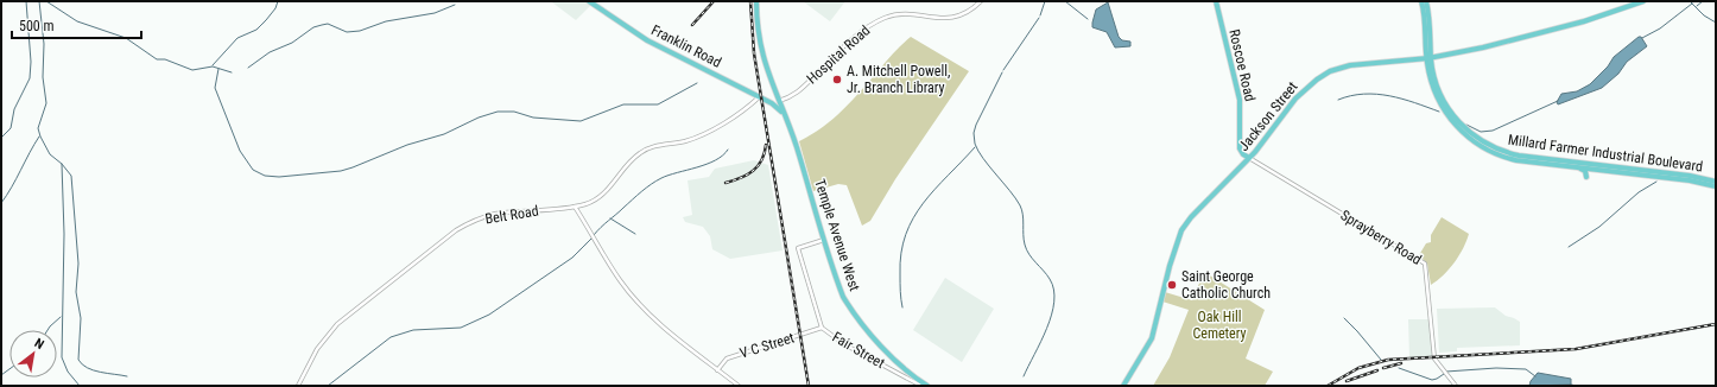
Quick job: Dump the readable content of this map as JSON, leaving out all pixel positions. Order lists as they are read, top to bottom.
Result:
{
  "streets": {
    "main road": [
      "Franklin Road",
      "Roscoe Road",
      "Jackson Street",
      "Millard Farmer Industrial Boulevard",
      "Temple Avenue West"
    ],
    "street": [
      "Hospital Road",
      "Belt Road",
      "Sprayberry Road",
      "V C Street",
      "Fair Street"
    ]
  },
  "crossings": [
    ["Franklin Road", "Belt Road"],
    ["Franklin Road", "Temple Avenue West"],
    ["Hospital Road", "Temple Avenue West"],
    ["Roscoe Road", "Jackson Street"],
    ["Roscoe Road", "Sprayberry Road"],
    ["Jackson Street", "Millard Farmer Industrial Boulevard"],
    ["Jackson Street", "Sprayberry Road"],
    ["Temple Avenue West", "Fair Street"],
    ["V C Street", "Fair Street"]
  ],
  "parks": ["Oak Hill Cemetery"],
  "places": ["A. Mitchell Powell, Jr. Branch Library", "Saint George Catholic Church"],
  "scale_bar": "500 m",
  "north": "top right"
}
